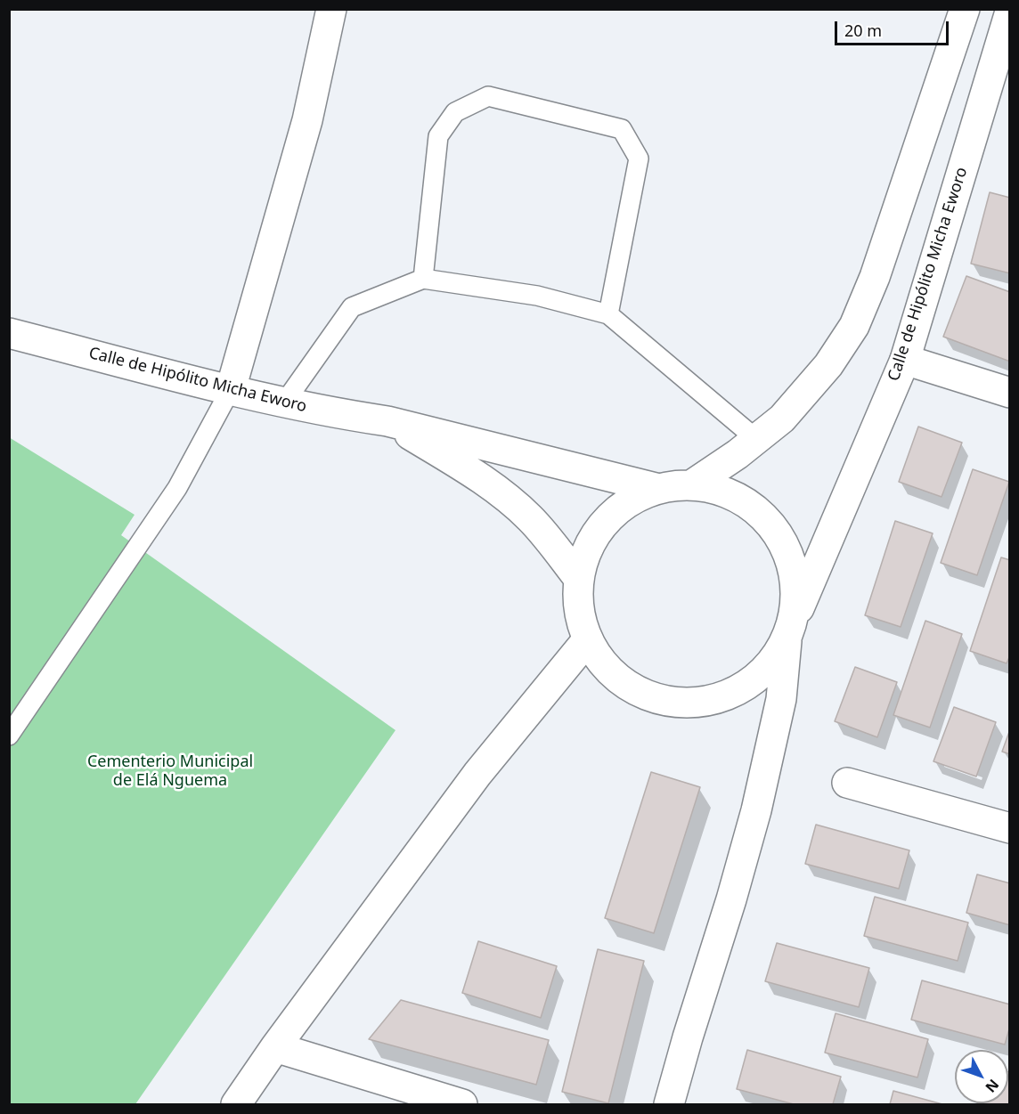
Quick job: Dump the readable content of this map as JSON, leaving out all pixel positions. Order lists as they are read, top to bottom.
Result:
{
  "streets": {
    "main road": ["Calle de Hipólito Micha Eworo"]
  },
  "parks": ["Cementerio Municipal de Elá Nguema"],
  "scale_bar": "20 m",
  "north": "bottom right"
}
